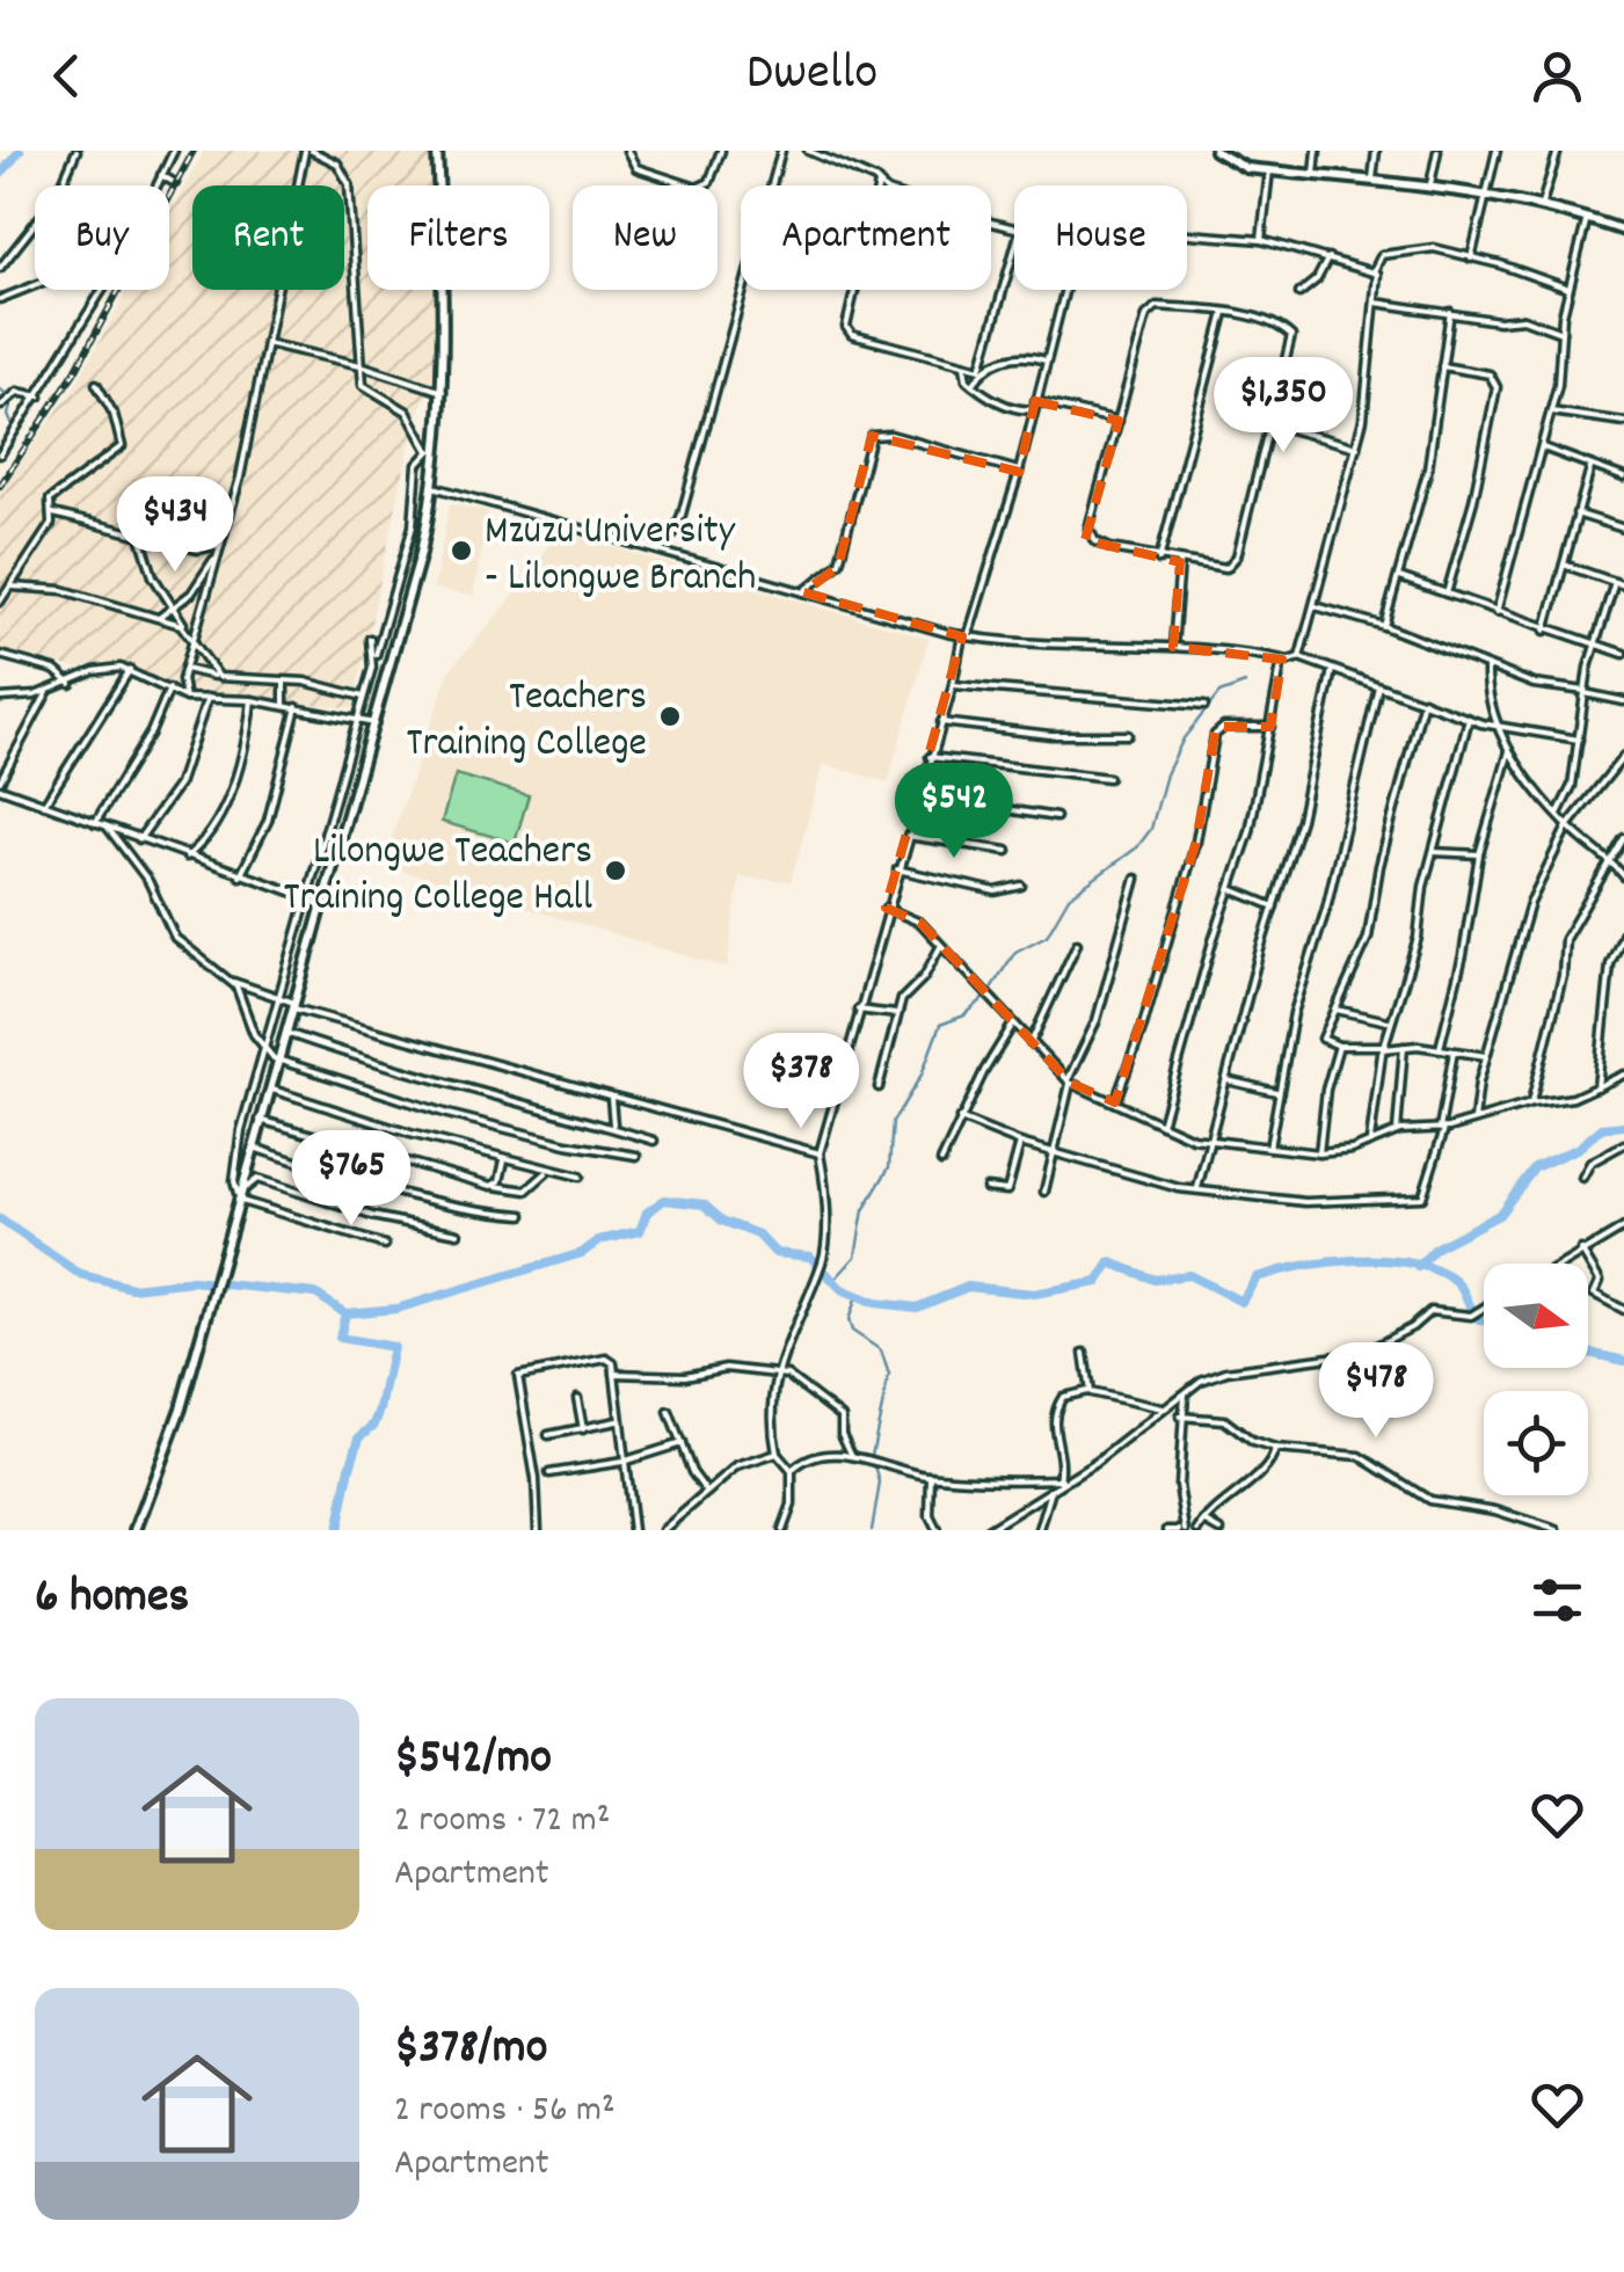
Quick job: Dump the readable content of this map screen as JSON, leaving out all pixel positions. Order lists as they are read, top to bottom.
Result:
{
  "places": ["Mzuzu University - Lilongwe Branch", "Teachers Training College", "Lilongwe Teachers Training College Hall"],
  "north": "right",
  "page": {
    "header": "Dwello",
    "chip": [
      "Buy",
      "Rent",
      "Filters",
      "New",
      "Apartment",
      "House"
    ],
    "price": [
      "$1,350",
      "$434",
      "$542",
      "$378",
      "$765",
      "$478"
    ],
    "heading": "6 homes",
    "list": [
      {
        "name": "$542/mo",
        "note": "2 rooms · 72 m² · Apartment"
      },
      {
        "name": "$378/mo",
        "note": "2 rooms · 56 m² · Apartment"
      }
    ]
  }
}
